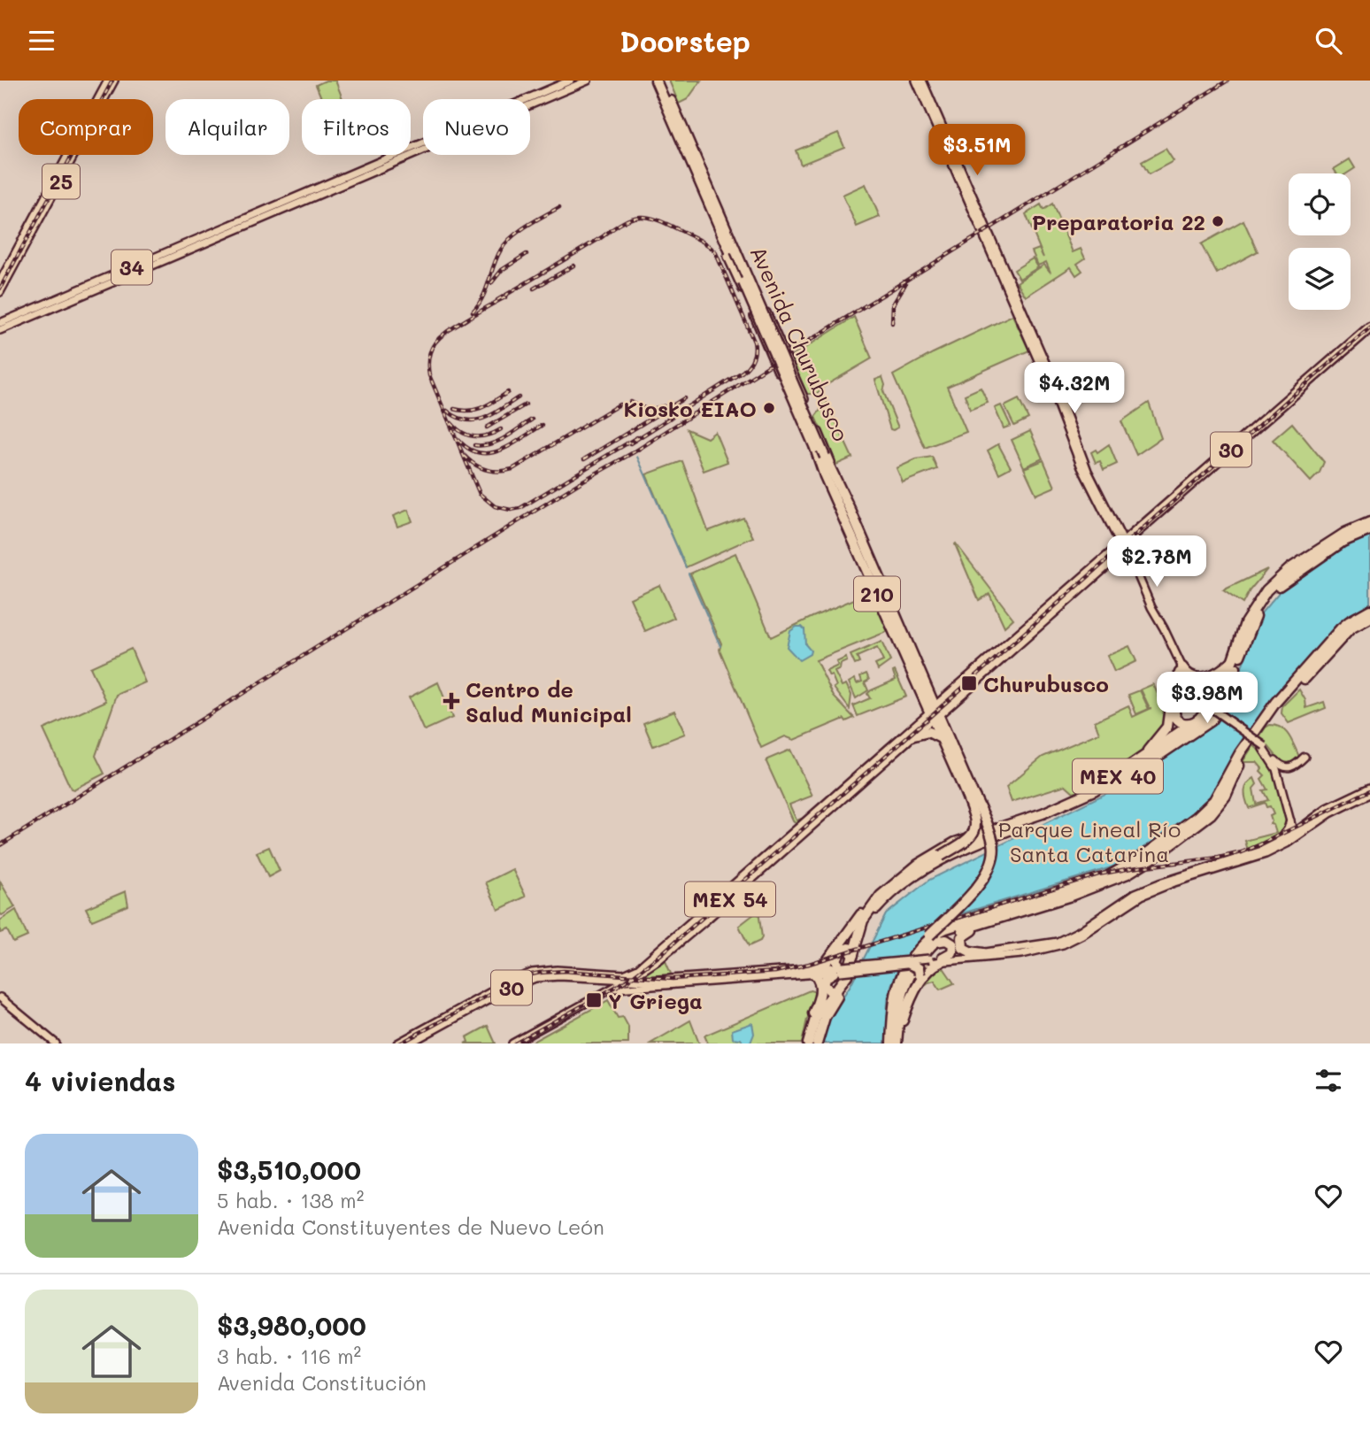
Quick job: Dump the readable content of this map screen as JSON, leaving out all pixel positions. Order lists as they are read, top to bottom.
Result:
{
  "streets": {
    "highway": [
      "Avenida Churubusco",
      "30",
      "210",
      "MEX 40"
    ],
    "main road": ["25", "34", "MEX 54"]
  },
  "crossings": [
    ["Avenida Churubusco", "30"],
    ["30", "MEX 54"]
  ],
  "parks": ["Parque Lineal Río Santa Catarina"],
  "places": {
    "other": ["Preparatoria 22", "Kiosko EIAO"],
    "transit": ["Churubusco", "Y Griega"],
    "health": ["Centro de Salud Municipal"]
  },
  "page": {
    "header": "Doorstep",
    "chip": [
      "Comprar",
      "Alquilar",
      "Filtros",
      "Nuevo"
    ],
    "price": [
      "$3.51M",
      "$4.32M",
      "$2.78M",
      "$3.98M"
    ],
    "heading": "4 viviendas",
    "list": [
      {
        "name": "$3,510,000",
        "note": "5 hab. · 138 m² · Avenida Constituyentes de Nuevo León"
      },
      {
        "name": "$3,980,000",
        "note": "3 hab. · 116 m² · Avenida Constitución"
      }
    ]
  }
}
